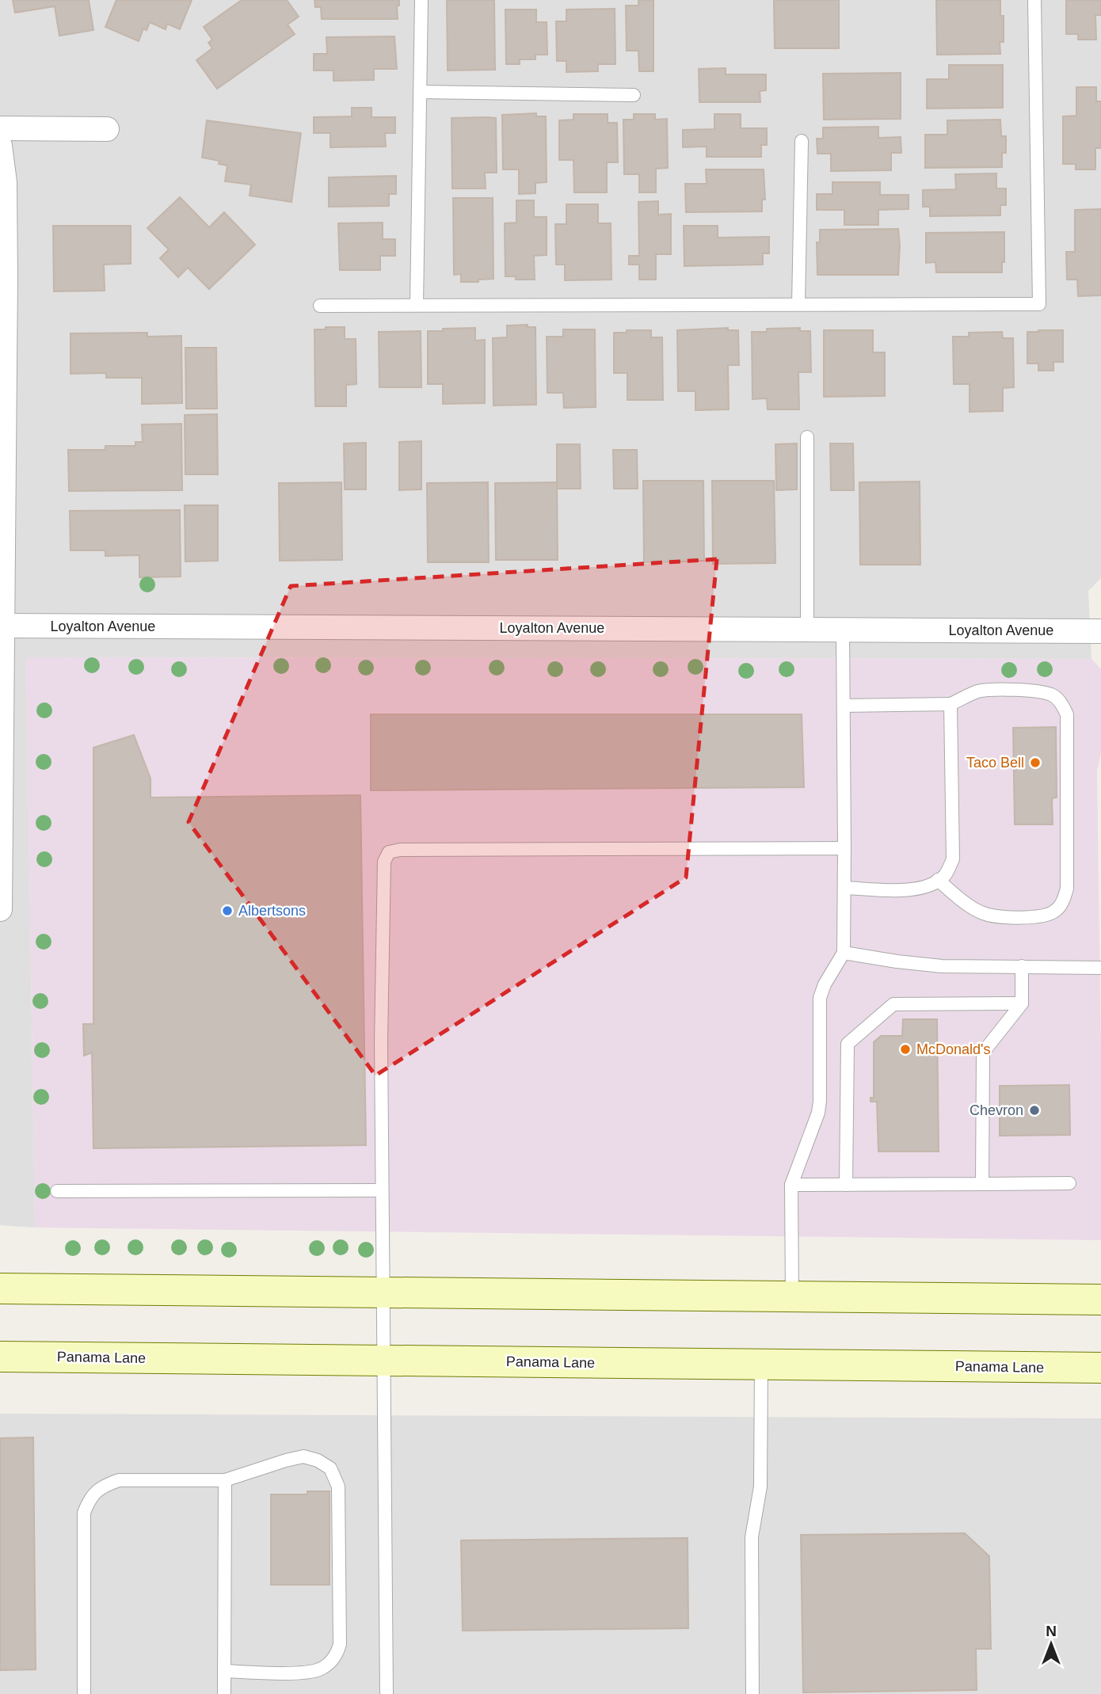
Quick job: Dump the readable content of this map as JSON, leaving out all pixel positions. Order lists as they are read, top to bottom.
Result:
{
  "streets": {
    "main road": ["Panama Lane"],
    "street": ["Loyalton Avenue"]
  },
  "places": [
    "Taco Bell",
    "Albertsons",
    "McDonald's",
    "Chevron"
  ],
  "north": "top"
}
